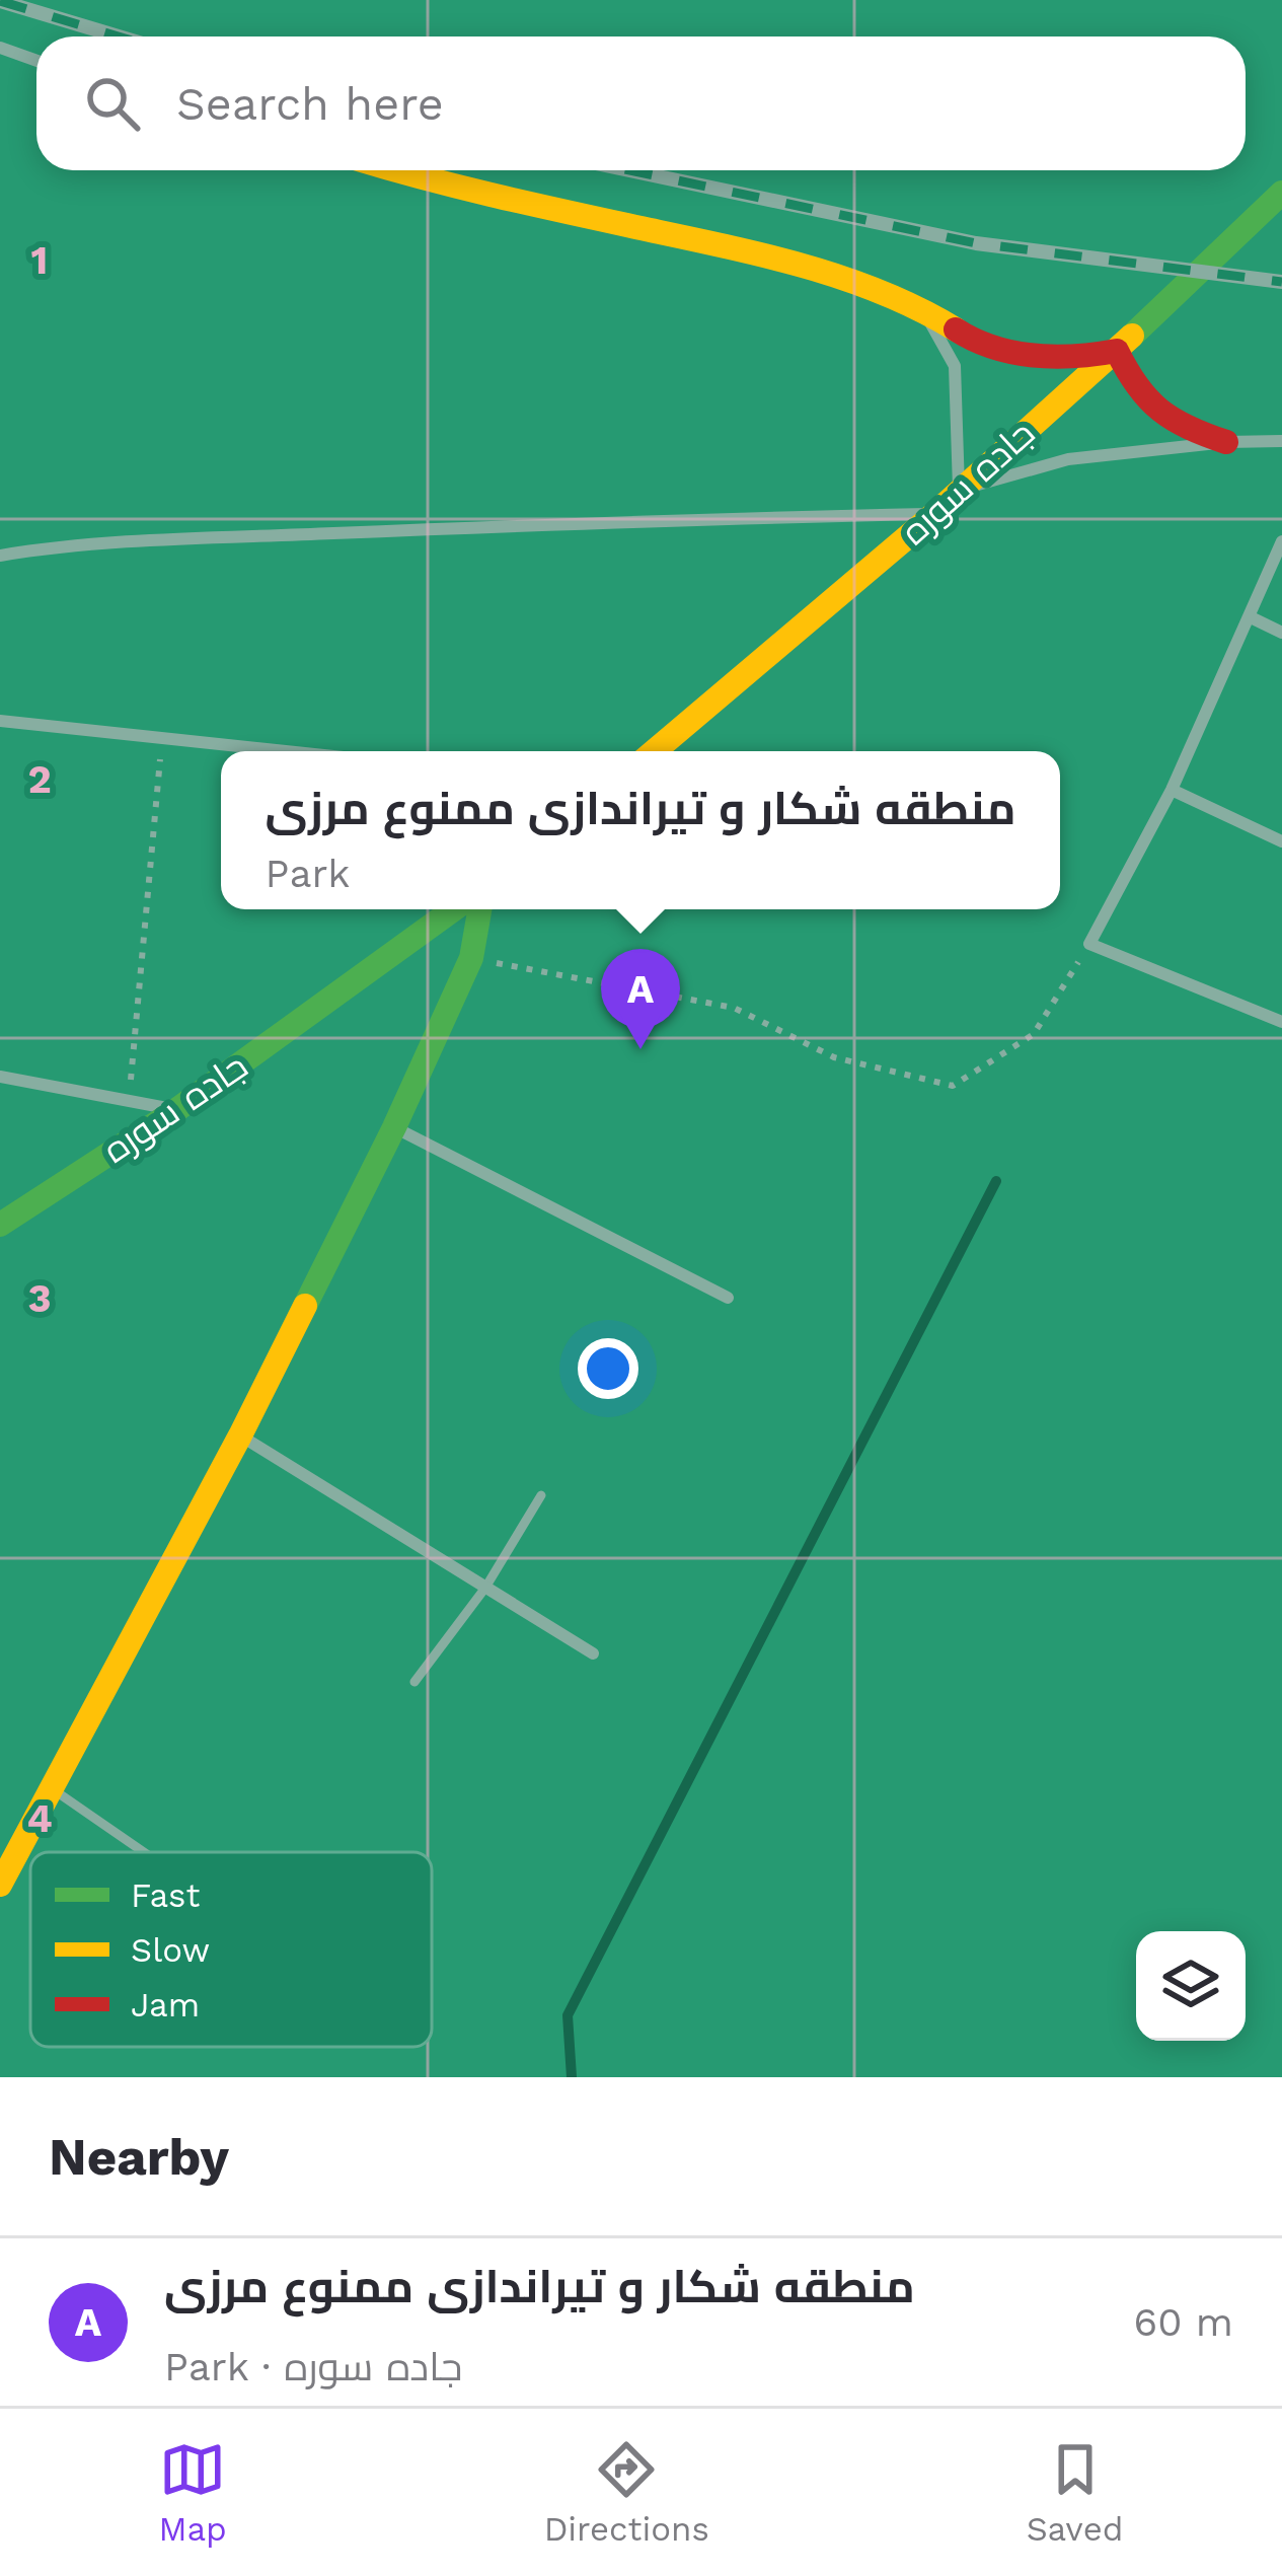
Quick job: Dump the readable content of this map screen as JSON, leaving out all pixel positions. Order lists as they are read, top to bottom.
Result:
{
  "streets": {
    "street": ["جاده سوره"]
  },
  "legend": ["Fast", "Slow", "Jam"],
  "page": {
    "search": "Search here",
    "popup": ["منطقه شکار و تیراندازی ممنوع مرزی", "Park"],
    "pins": "A",
    "heading": "Nearby",
    "list": [
      {
        "mark": "A",
        "name": "منطقه شکار و تیراندازی ممنوع مرزی",
        "note": "Park · جاده سوره",
        "value": "60 m"
      }
    ],
    "nav": ["Map", "Directions", "Saved"]
  },
  "grid": {
    "rows": [
      "1",
      "2",
      "3",
      "4"
    ]
  }
}
